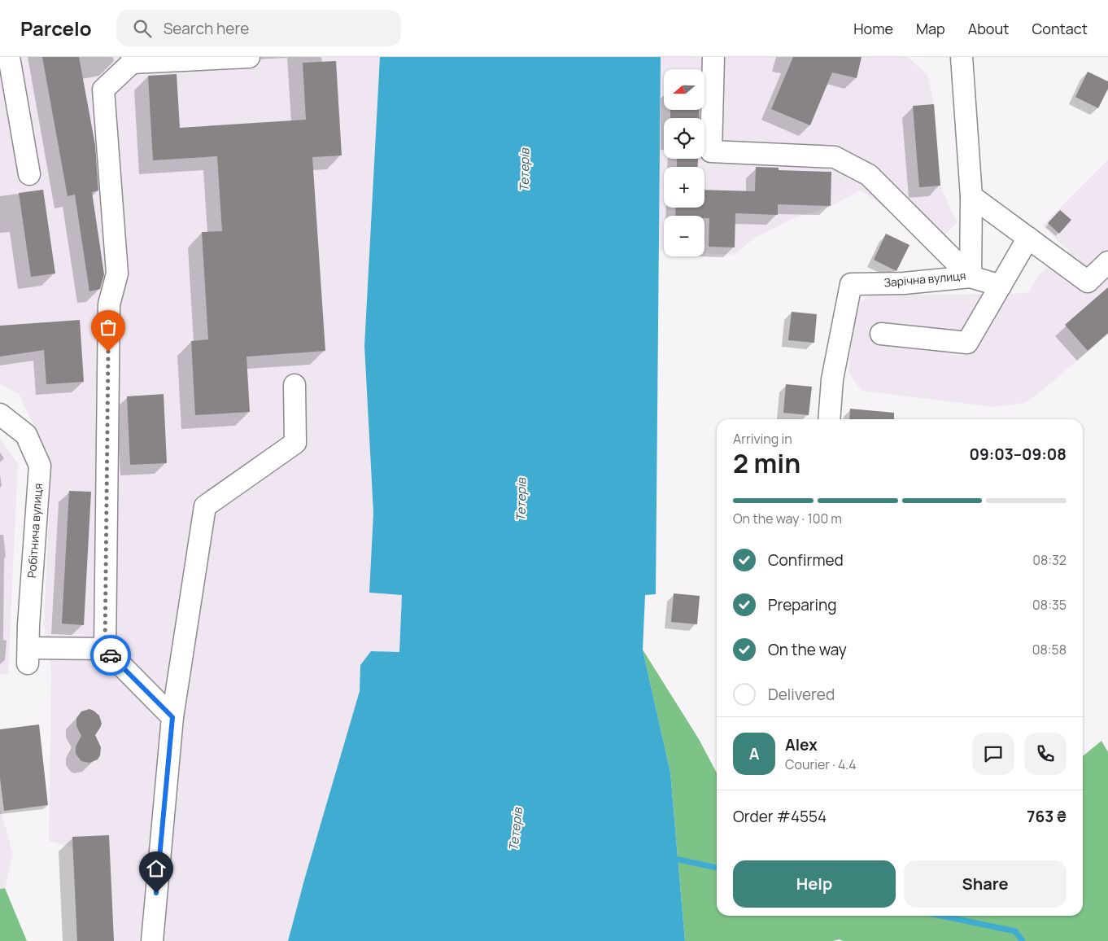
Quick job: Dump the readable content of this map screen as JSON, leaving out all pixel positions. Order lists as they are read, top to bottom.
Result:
{
  "streets": {
    "street": ["Зарічна вулиця", "Робітнича вулиця"]
  },
  "water": ["Тетерів"],
  "north": "left",
  "page": {
    "header": "Parcelo",
    "search": "Search here",
    "nav": [
      "Home",
      "Map",
      "About",
      "Contact"
    ],
    "map_buttons": ["+", "−"],
    "heading": ["2 min", "Arriving in", "09:03–09:08"],
    "panel": [
      "Alex",
      "Courier · 4.4",
      "Order #4554",
      "763 ₴"
    ],
    "bar": "On the way · 100 m",
    "list": [
      ["Confirmed", "08:32"],
      ["Preparing", "08:35"],
      ["On the way", "08:58"],
      "Delivered"
    ],
    "round": "A",
    "buttons": ["Help", "Share"]
  }
}
